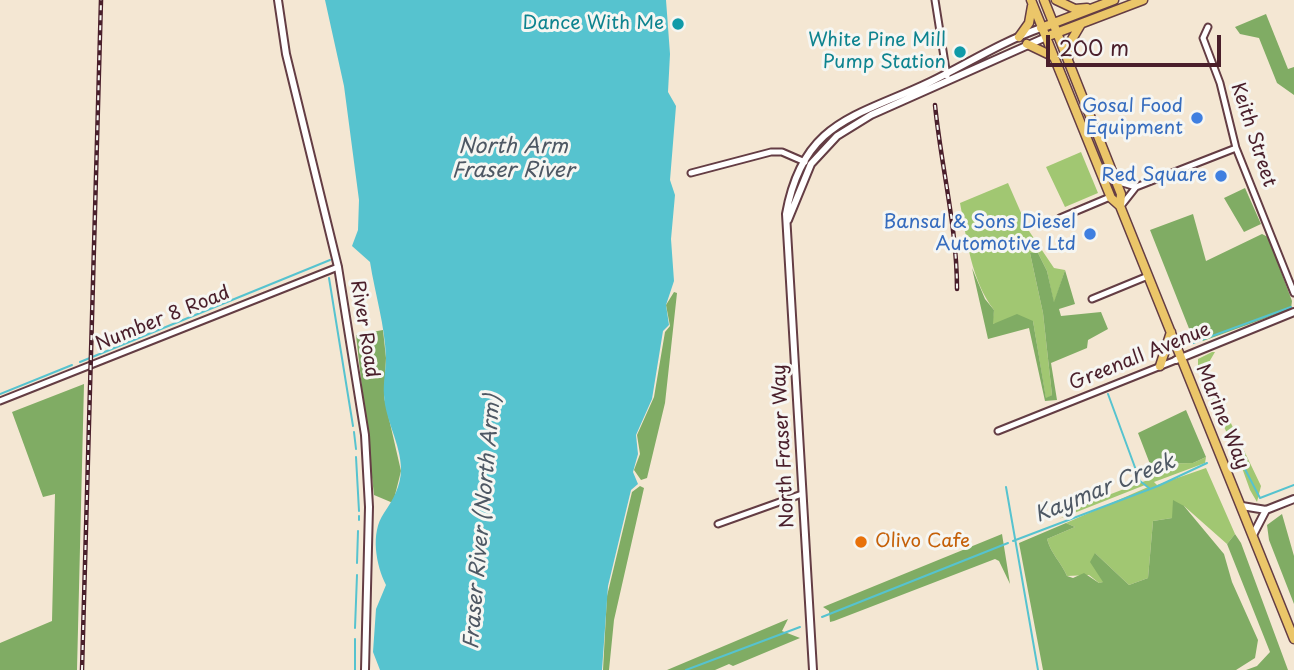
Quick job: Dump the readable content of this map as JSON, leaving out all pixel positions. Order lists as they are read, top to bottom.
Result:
{
  "streets": {
    "main road": ["Marine Way"],
    "street": [
      "Keith Street",
      "Number 8 Road",
      "River Road",
      "Greenall Avenue",
      "North Fraser Way"
    ]
  },
  "crossings": [
    ["Number 8 Road", "River Road"],
    ["Greenall Avenue", "Marine Way"]
  ],
  "water": ["North Arm Fraser River", "Kaymar Creek", "Fraser River (North Arm)"],
  "places": [
    "Dance With Me",
    "White Pine Mill Pump Station",
    "Gosal Food Equipment",
    "Red Square",
    "Bansal & Sons Diesel Automotive Ltd",
    "Olivo Cafe"
  ],
  "scale_bar": "200 m"
}
